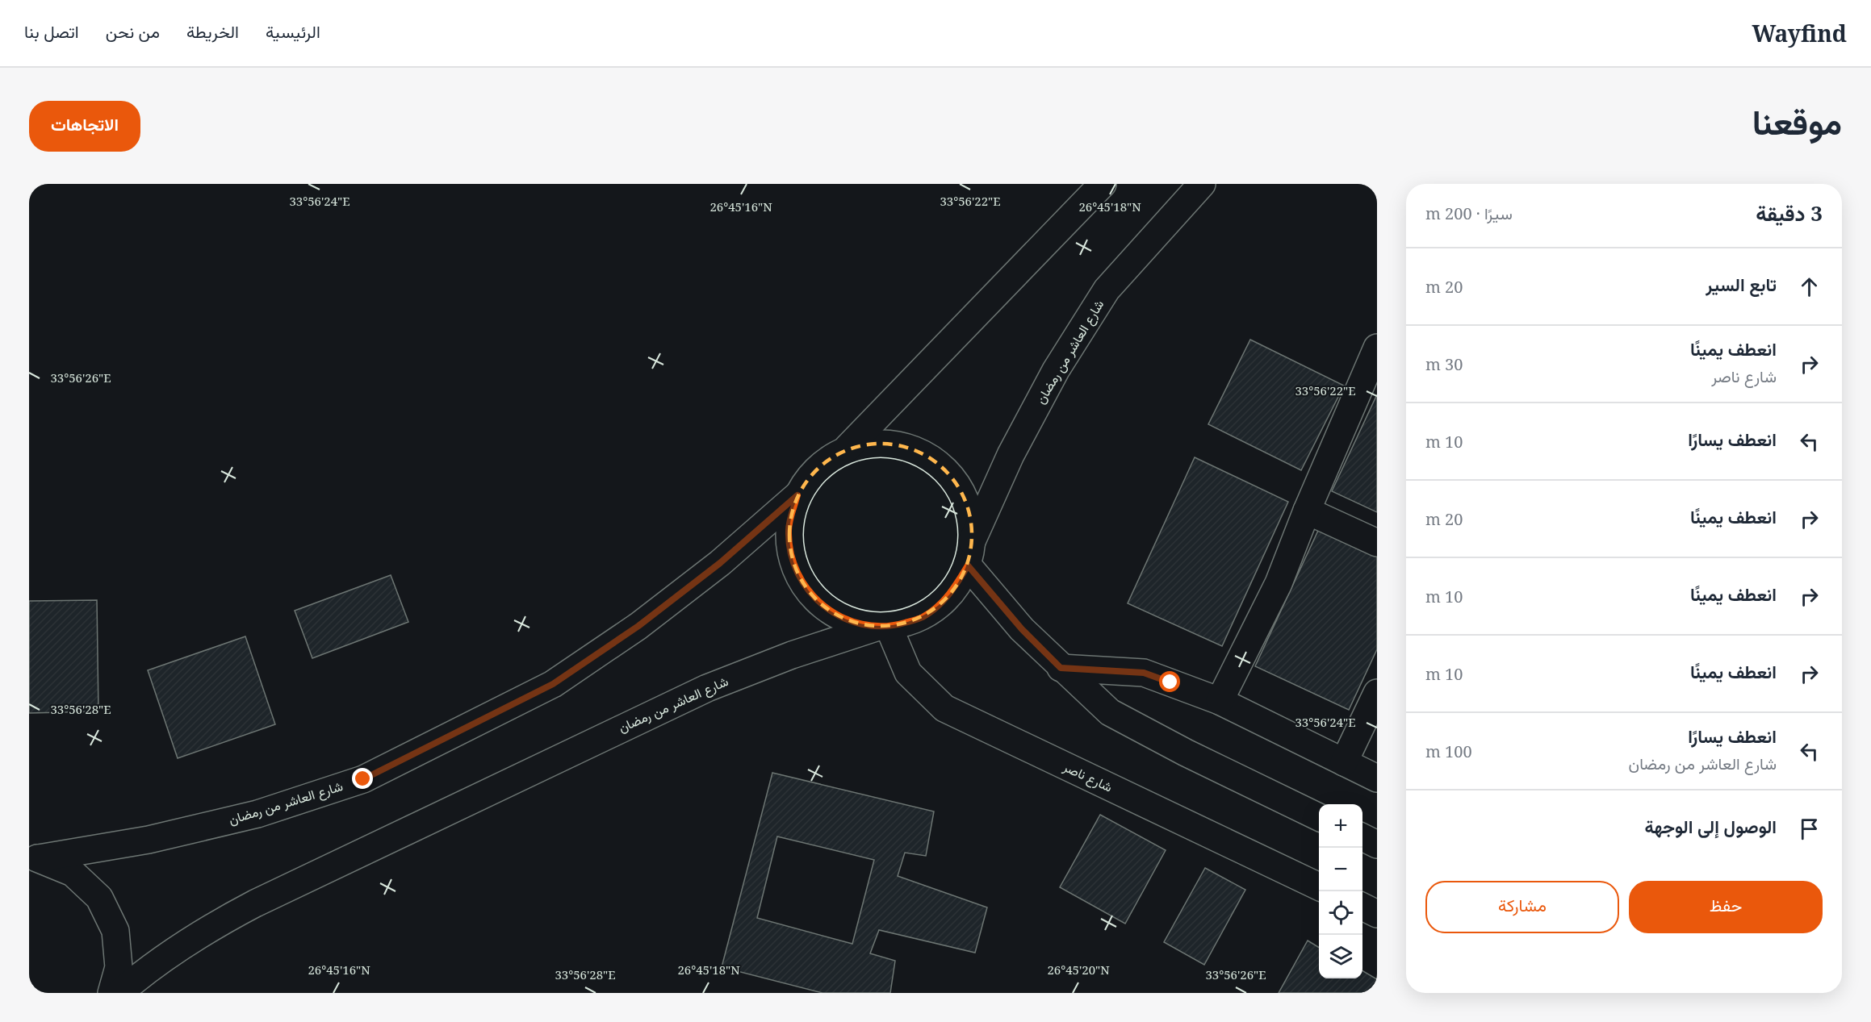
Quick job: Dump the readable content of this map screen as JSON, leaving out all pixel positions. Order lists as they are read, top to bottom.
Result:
{
  "streets": {
    "main road": ["شارع العاشر من رمضان", "شارع ناصر"]
  },
  "crossings": [
    ["شارع العاشر من رمضان", "شارع ناصر"]
  ],
  "page": {
    "header": "Wayfind",
    "nav": [
      "الرئيسية",
      "الخريطة",
      "من نحن",
      "اتصل بنا"
    ],
    "title": "موقعنا",
    "buttons": [
      "الاتجاهات",
      ["حفظ", "مشاركة"]
    ],
    "heading": ["3 دقيقة", "سيرًا · 200 m"],
    "list": [
      ["تابع السير", "20 m"],
      ["انعطف يمينًا", "شارع ناصر", "30 m"],
      ["انعطف يسارًا", "10 m"],
      ["انعطف يمينًا", "20 m"],
      ["انعطف يمينًا", "10 m"],
      ["انعطف يمينًا", "10 m"],
      ["انعطف يسارًا", "شارع العاشر من رمضان", "100 m"],
      "الوصول إلى الوجهة"
    ],
    "map_buttons": ["+", "−"]
  },
  "coordinates": [
    "33°56'24\"E",
    "33°56'22\"E",
    "26°45'16\"N",
    "26°45'18\"N",
    "33°56'26\"E",
    "33°56'28\"E",
    "26°45'20\"N"
  ]
}
